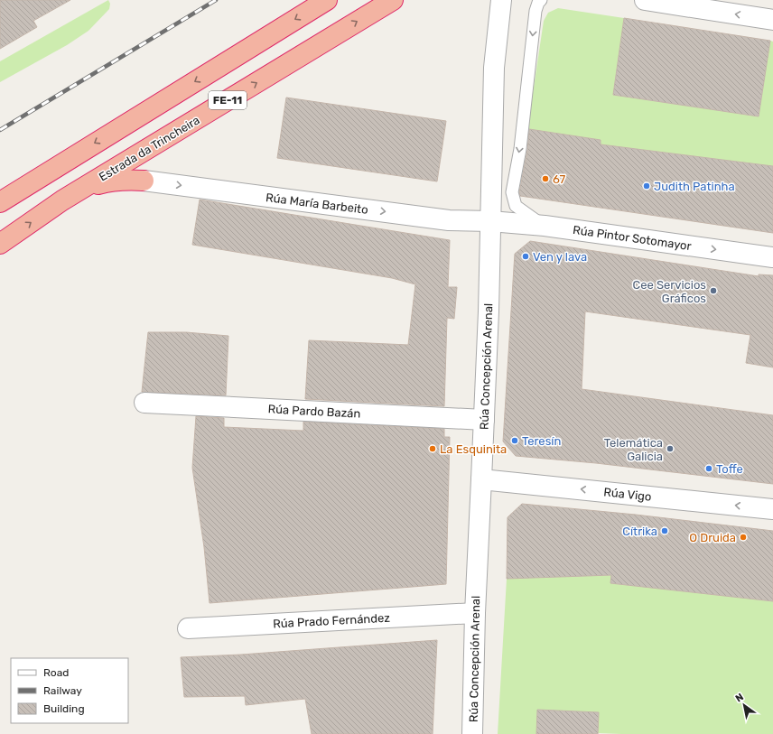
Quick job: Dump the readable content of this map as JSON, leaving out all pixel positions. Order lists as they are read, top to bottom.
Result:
{
  "streets": {
    "highway": ["FE-11", "Estrada da Trincheira"],
    "street": [
      "Rúa María Barbeito",
      "Rúa Pintor Sotomayor",
      "Rúa Concepción Arenal",
      "Rúa Pardo Bazán",
      "Rúa Vigo",
      "Rúa Prado Fernández"
    ]
  },
  "crossings": [
    ["Rúa María Barbeito", "Rúa Pintor Sotomayor"],
    ["Rúa María Barbeito", "Rúa Concepción Arenal"],
    ["Rúa Pintor Sotomayor", "Rúa Concepción Arenal"],
    ["Rúa Concepción Arenal", "Rúa Pardo Bazán"],
    ["Rúa Concepción Arenal", "Rúa Vigo"],
    ["Rúa Concepción Arenal", "Rúa Prado Fernández"]
  ],
  "one_way": ["Rúa María Barbeito", "Rúa Pintor Sotomayor", "Rúa Vigo"],
  "places": [
    "67",
    "Judith Patinha",
    "Ven y lava",
    "Cee Servicios Gráficos",
    "Teresín",
    "La Esquinita",
    "Telemática Galicia",
    "Toffe",
    "Cítrika",
    "O Druida"
  ],
  "legend": ["Road", "Railway", "Building"],
  "north": "top left"
}
